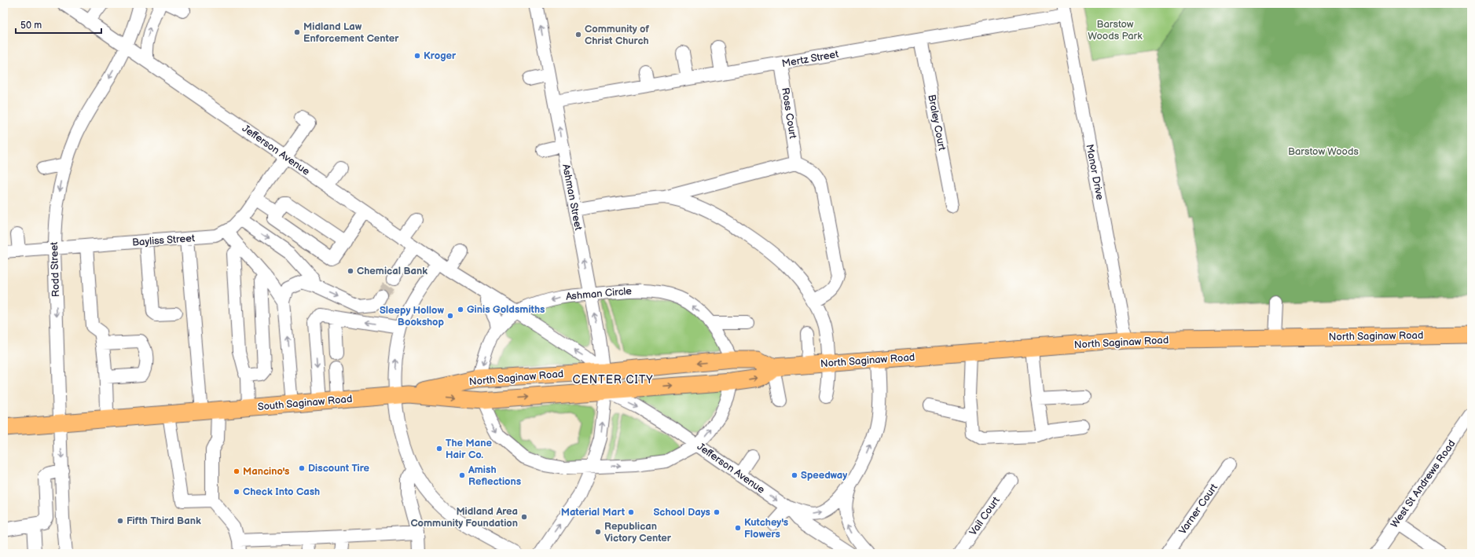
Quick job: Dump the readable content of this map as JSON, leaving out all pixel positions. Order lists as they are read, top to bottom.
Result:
{
  "streets": {
    "main road": ["North Saginaw Road", "South Saginaw Road"],
    "street": [
      "Mertz Street",
      "Ross Court",
      "Braley Court",
      "Jefferson Avenue",
      "Manor Drive",
      "Ashman Street",
      "Bayliss Street",
      "Rodd Street",
      "Ashman Circle",
      "West St Andrews Road",
      "Varner Court",
      "Vail Court"
    ]
  },
  "crossings": [
    ["Mertz Street", "Ross Court"],
    ["Mertz Street", "Braley Court"],
    ["Mertz Street", "Manor Drive"],
    ["Mertz Street", "Ashman Street"],
    ["Jefferson Avenue", "Ashman Street"],
    ["Jefferson Avenue", "Bayliss Street"],
    ["Jefferson Avenue", "Rodd Street"],
    ["Jefferson Avenue", "Ashman Circle"],
    ["Jefferson Avenue", "North Saginaw Road"],
    ["Jefferson Avenue", "South Saginaw Road"],
    ["Manor Drive", "North Saginaw Road"],
    ["Ashman Street", "Ashman Circle"],
    ["Ashman Street", "North Saginaw Road"],
    ["Ashman Street", "South Saginaw Road"],
    ["Bayliss Street", "Rodd Street"],
    ["Rodd Street", "South Saginaw Road"],
    ["Ashman Circle", "North Saginaw Road"],
    ["North Saginaw Road", "South Saginaw Road"]
  ],
  "one_way": ["Ashman Street"],
  "districts": ["CENTER CITY"],
  "parks": ["Barstow Woods Park", "Barstow Woods"],
  "places": [
    "Midland Law Enforcement Center",
    "Community of Christ Church",
    "Kroger",
    "Chemical Bank",
    "Ginis Goldsmiths",
    "Sleepy Hollow Bookshop",
    "The Mane Hair Co.",
    "Discount Tire",
    "Mancino's",
    "Amish Reflections",
    "Speedway",
    "Check Into Cash",
    "Material Mart",
    "School Days",
    "Midland Area Community Foundation",
    "Fifth Third Bank",
    "Kutchey's Flowers",
    "Republican Victory Center"
  ],
  "scale_bar": "50 m"
}
